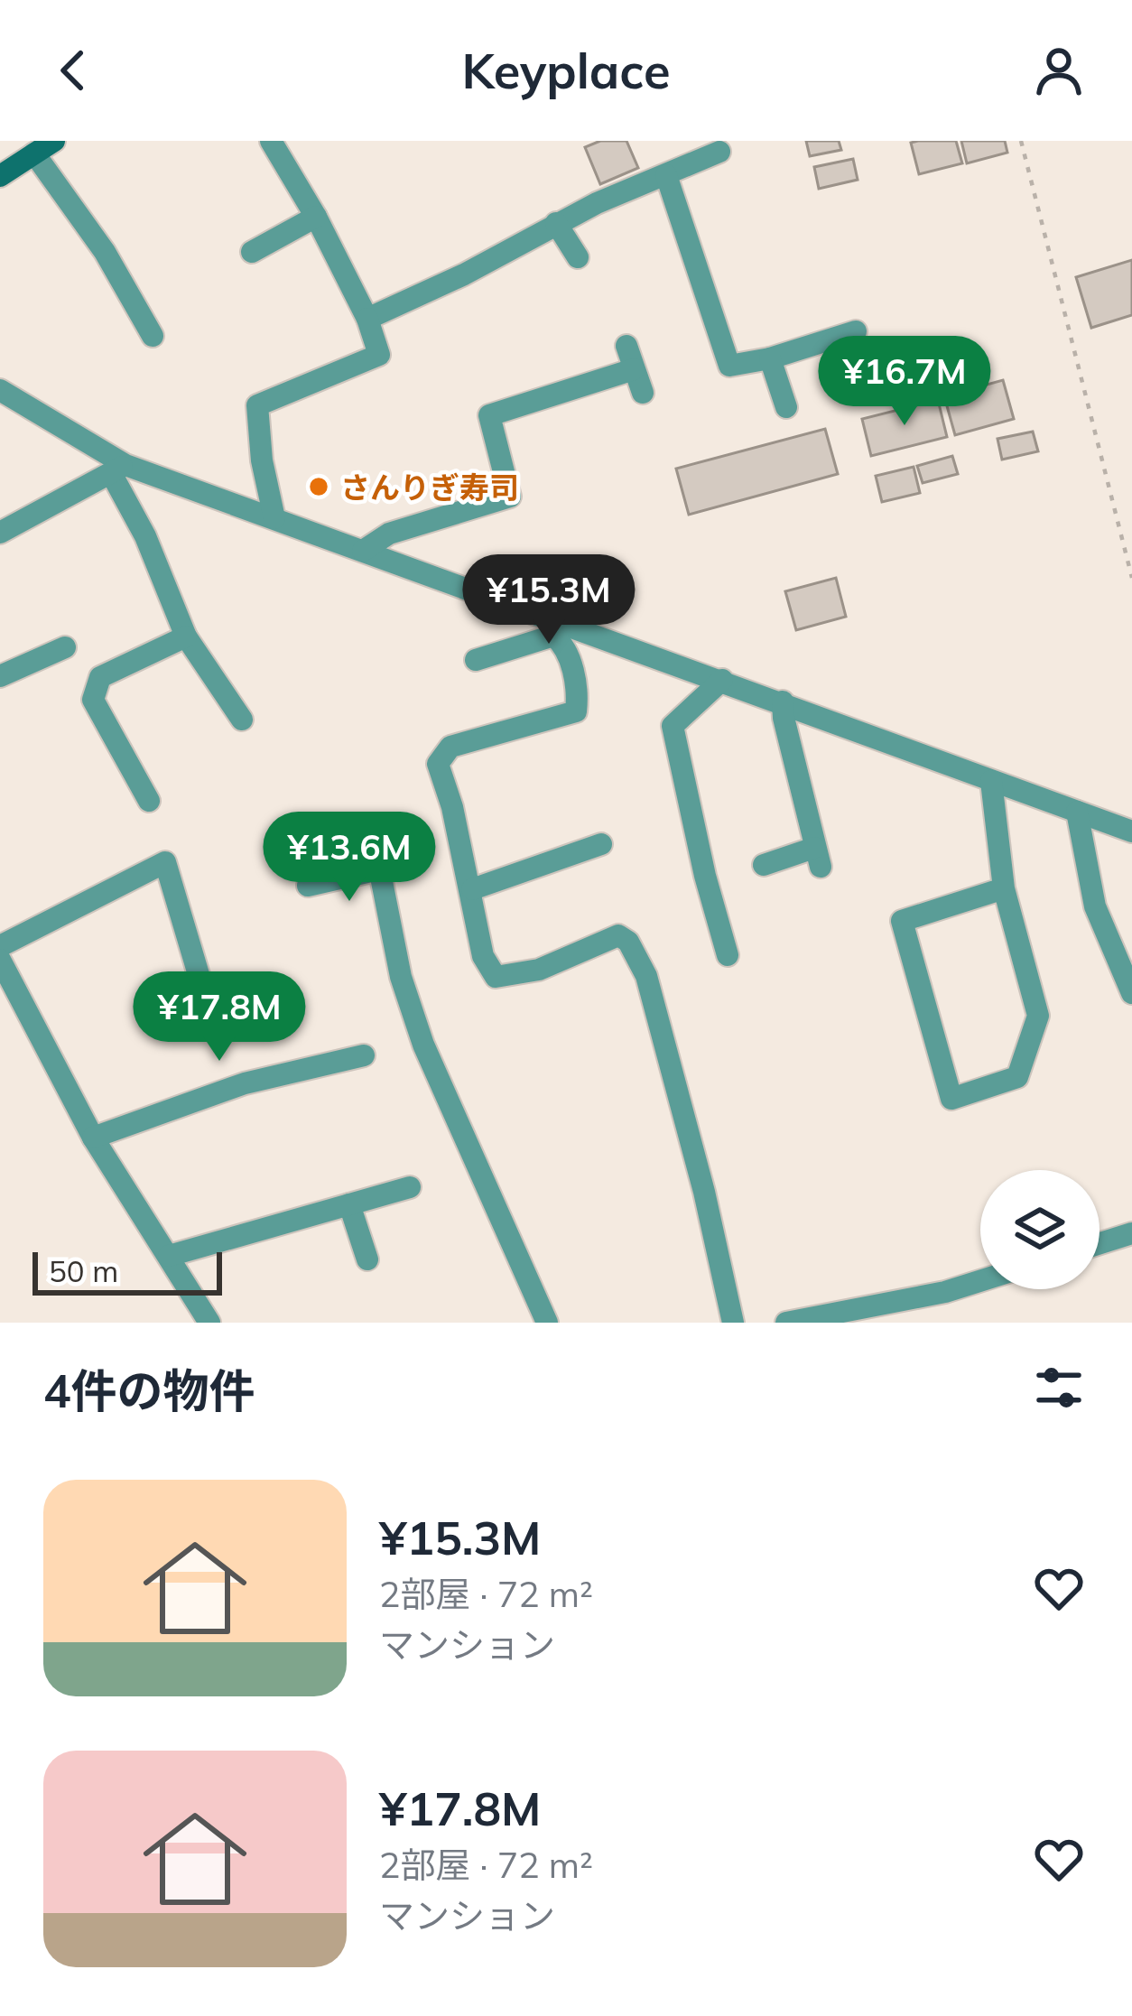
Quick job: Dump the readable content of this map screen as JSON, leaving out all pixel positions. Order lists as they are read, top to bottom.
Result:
{
  "places": ["さんりぎ寿司"],
  "scale_bar": "50 m",
  "page": {
    "header": "Keyplace",
    "price": [
      "¥16.7M",
      "¥15.3M",
      "¥13.6M",
      "¥17.8M"
    ],
    "scale": "50 m",
    "heading": "4件の物件",
    "list": [
      {
        "name": "¥15.3M",
        "note": "2部屋 · 72 m² · マンション"
      },
      {
        "name": "¥17.8M",
        "note": "2部屋 · 72 m² · マンション"
      }
    ]
  }
}
